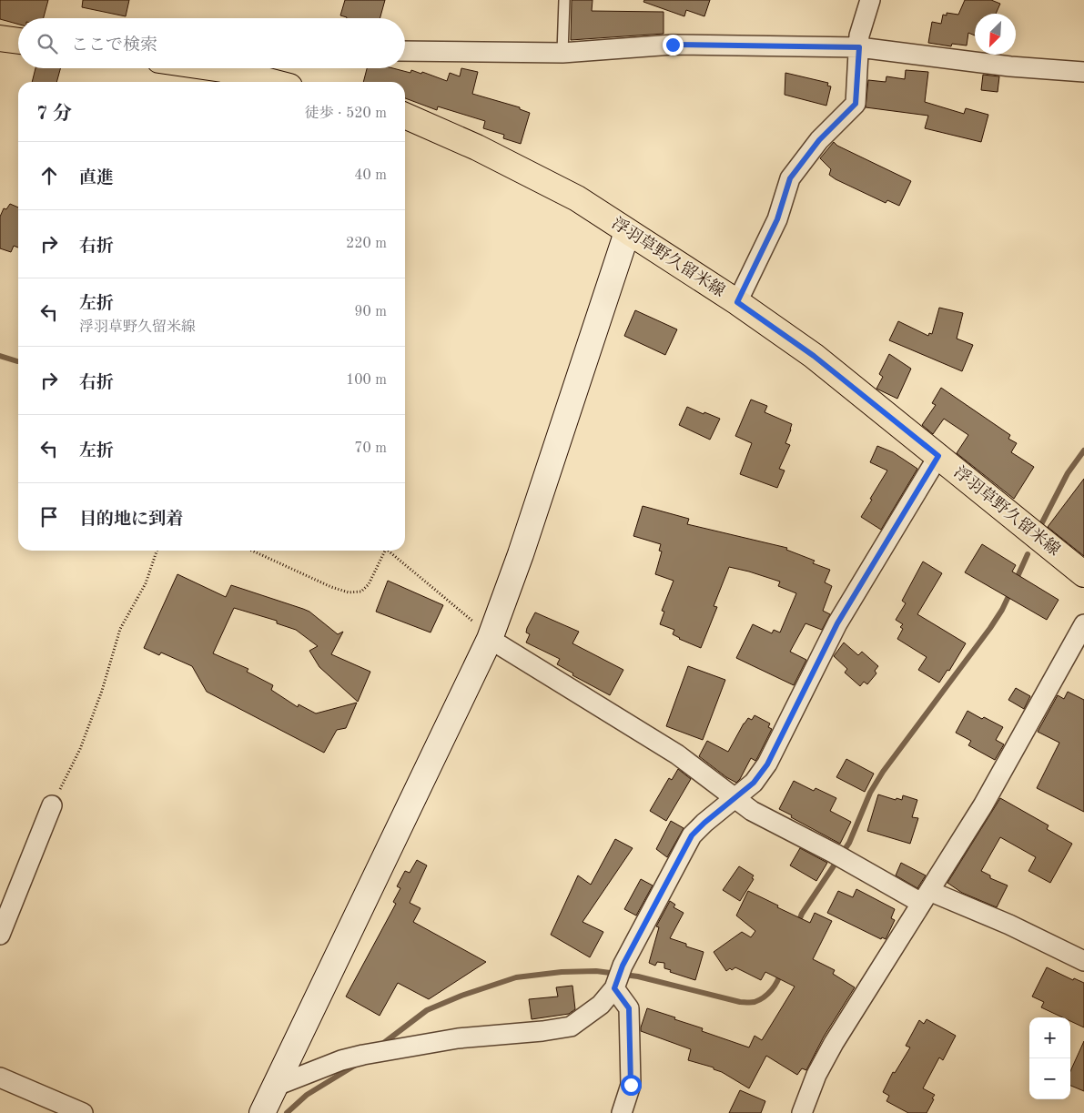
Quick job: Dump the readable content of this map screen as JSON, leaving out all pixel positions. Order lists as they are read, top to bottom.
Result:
{
  "streets": {
    "main road": ["浮羽草野久留米線"]
  },
  "north": "bottom left",
  "page": {
    "search": "ここで検索",
    "heading": ["7 分", "徒歩 · 520 m"],
    "list": [
      ["直進", "40 m"],
      ["右折", "220 m"],
      ["左折", "浮羽草野久留米線", "90 m"],
      ["右折", "100 m"],
      ["左折", "70 m"],
      "目的地に到着"
    ],
    "map_buttons": ["+", "−"]
  }
}
